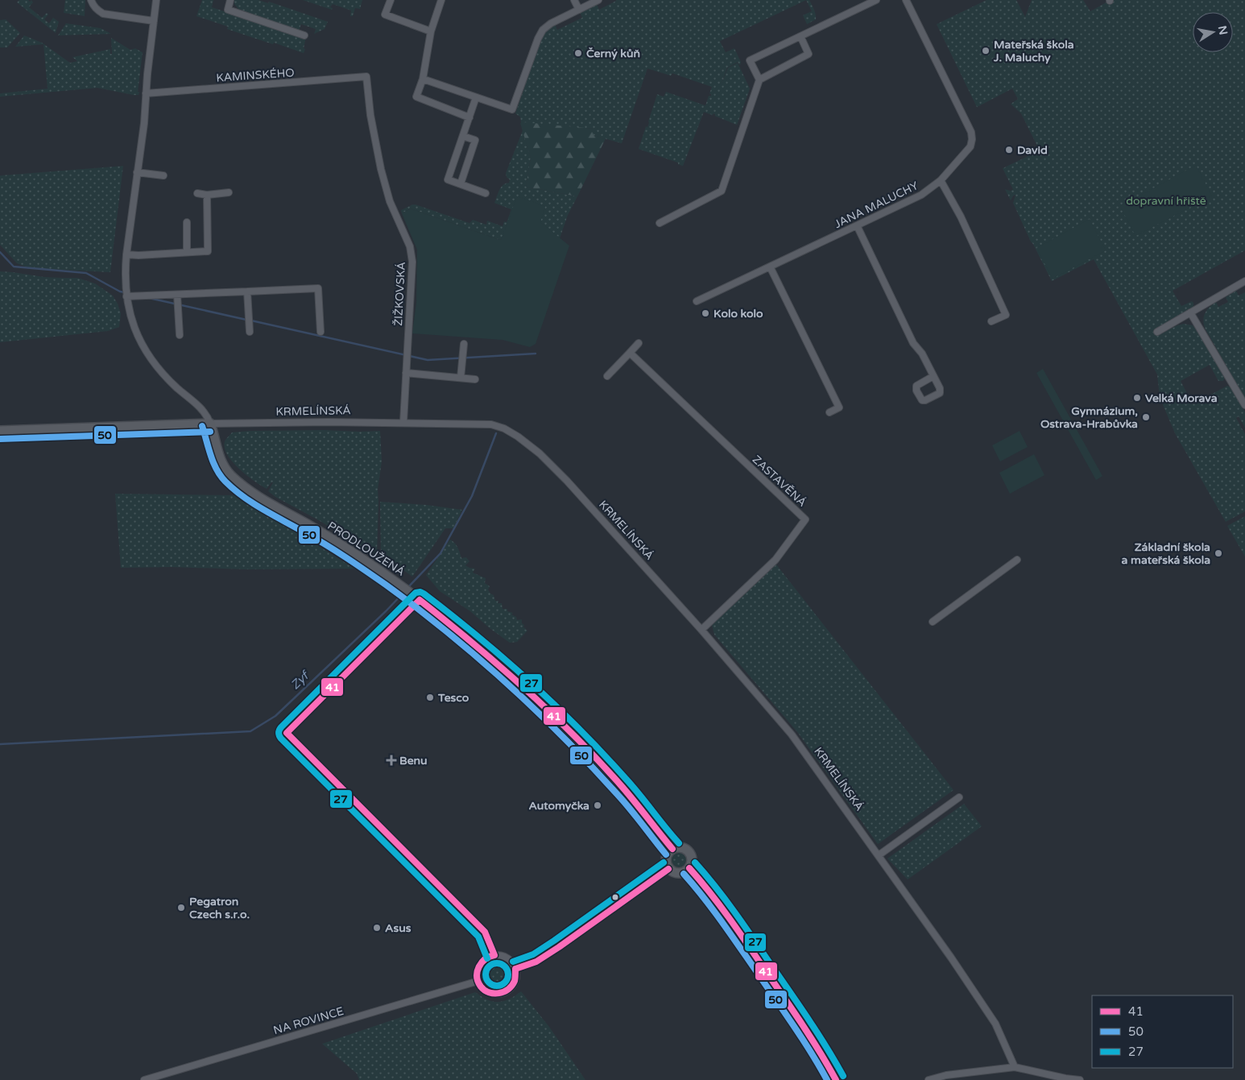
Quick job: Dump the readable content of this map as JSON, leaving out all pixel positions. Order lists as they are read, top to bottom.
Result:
{
  "streets": {
    "main road": ["KRMELÍNSKÁ", "PRODLOUŽENÁ"],
    "street": [
      "KAMINSKÉHO",
      "JANA MALUCHY",
      "ŽIŽKOVSKÁ",
      "ZASTAVĚNÁ",
      "NA ROVINCE"
    ]
  },
  "crossings": [
    ["KAMINSKÉHO", "ŽIŽKOVSKÁ"],
    ["ŽIŽKOVSKÁ", "KRMELÍNSKÁ"],
    ["KRMELÍNSKÁ", "ZASTAVĚNÁ"],
    ["KRMELÍNSKÁ", "PRODLOUŽENÁ"]
  ],
  "water": ["Zyf"],
  "parks": ["dopravní hřiště"],
  "places": {
    "other": [
      "Mateřská škola J. Maluchy",
      "Černý kůň",
      "David",
      "Kolo kolo",
      "Velká Morava",
      "Gymnázium, Ostrava-Hrabůvka",
      "Základní škola a mateřská škola",
      "Tesco",
      "Automyčka",
      "Pegatron Czech s.r.o.",
      "Asus"
    ],
    "health": ["Benu"]
  },
  "lines": ["transit line 50", "transit line 27", "transit line 41"],
  "legend": ["41", "50", "27"],
  "north": "right"
}
